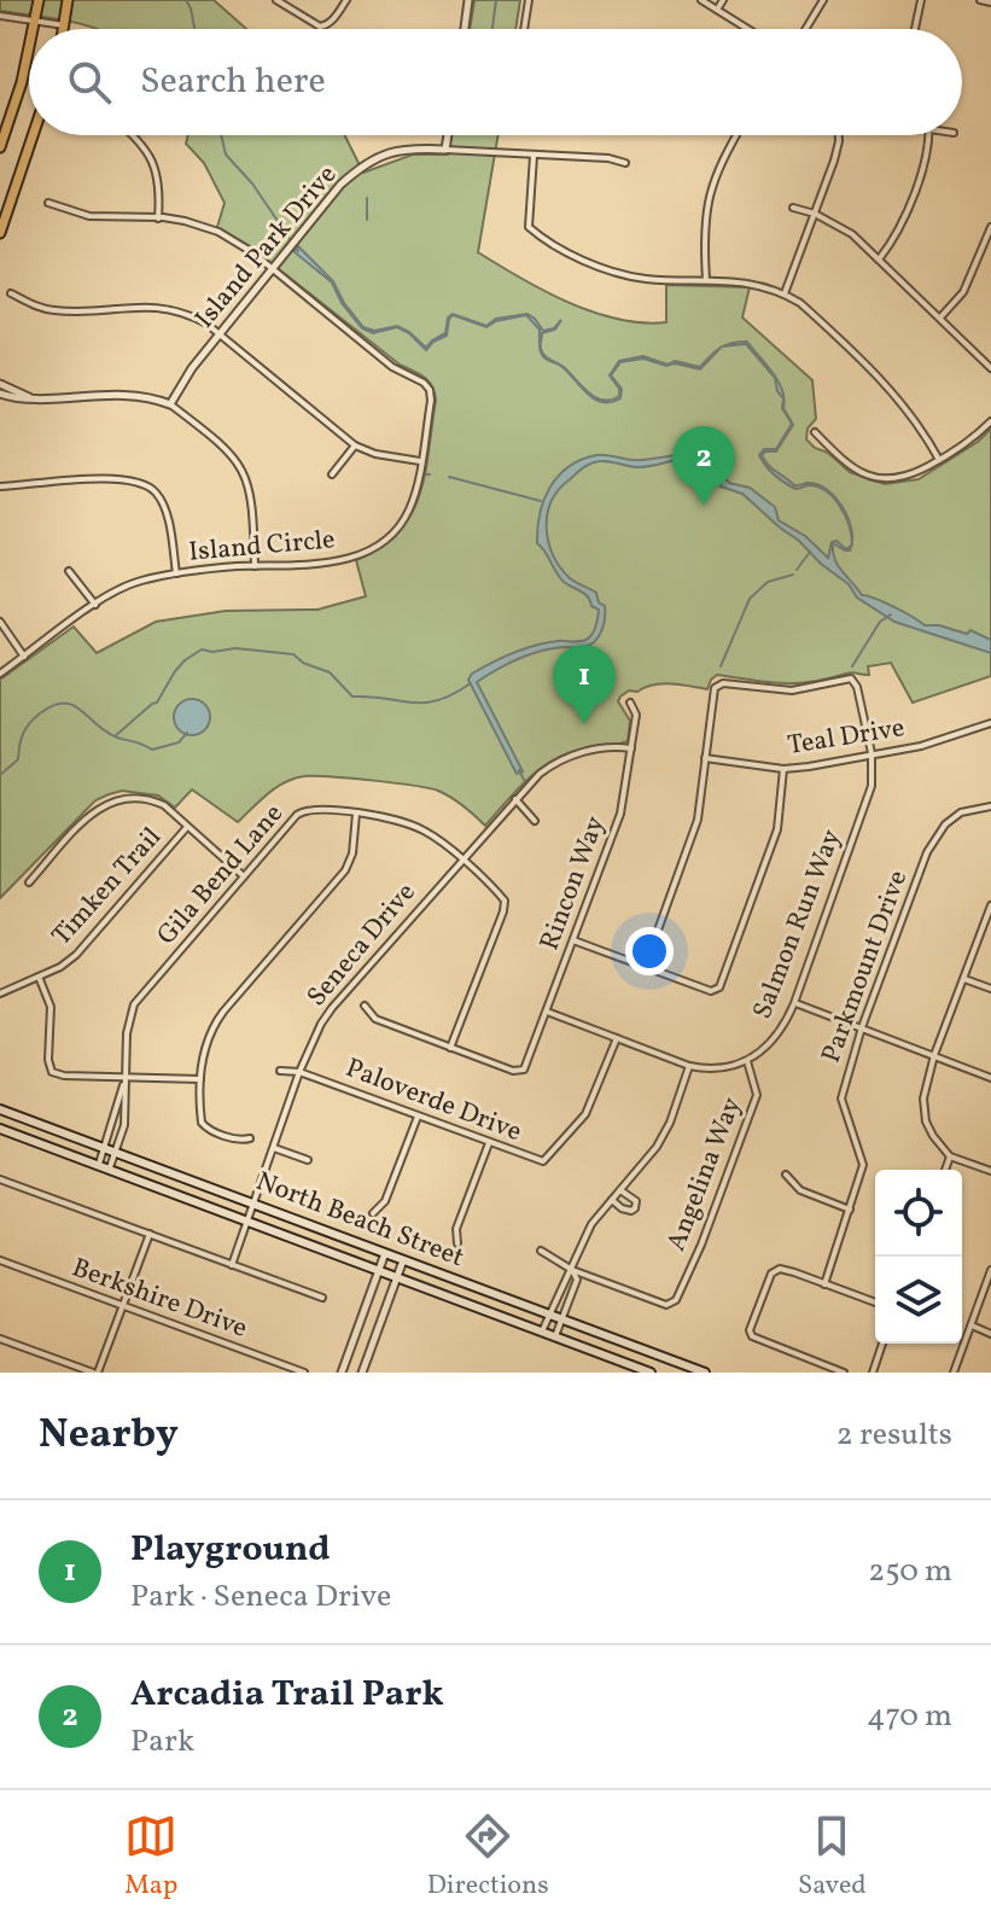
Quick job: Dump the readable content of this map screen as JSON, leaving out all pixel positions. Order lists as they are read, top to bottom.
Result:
{
  "streets": {
    "main road": ["North Beach Street"],
    "street": [
      "Island Park Drive",
      "Island Circle",
      "Teal Drive",
      "Gila Bend Lane",
      "Rincon Way",
      "Timken Trail",
      "Salmon Run Way",
      "Seneca Drive",
      "Parkmount Drive",
      "Paloverde Drive",
      "Angelina Way",
      "Berkshire Drive"
    ]
  },
  "crossings": [
    ["Island Park Drive", "Island Circle"],
    ["Teal Drive", "Salmon Run Way"],
    ["Gila Bend Lane", "Rincon Way"],
    ["Gila Bend Lane", "Seneca Drive"],
    ["Gila Bend Lane", "North Beach Street"],
    ["Rincon Way", "Seneca Drive"],
    ["Salmon Run Way", "Angelina Way"],
    ["Seneca Drive", "Paloverde Drive"],
    ["Seneca Drive", "North Beach Street"]
  ],
  "page": {
    "search": "Search here",
    "pins": ["2", "1"],
    "heading": ["Nearby", "2 results"],
    "list": [
      {
        "mark": "1",
        "name": "Playground",
        "note": "Park · Seneca Drive",
        "value": "250 m"
      },
      {
        "mark": "2",
        "name": "Arcadia Trail Park",
        "note": "Park",
        "value": "470 m"
      }
    ],
    "nav": ["Map", "Directions", "Saved"]
  }
}
